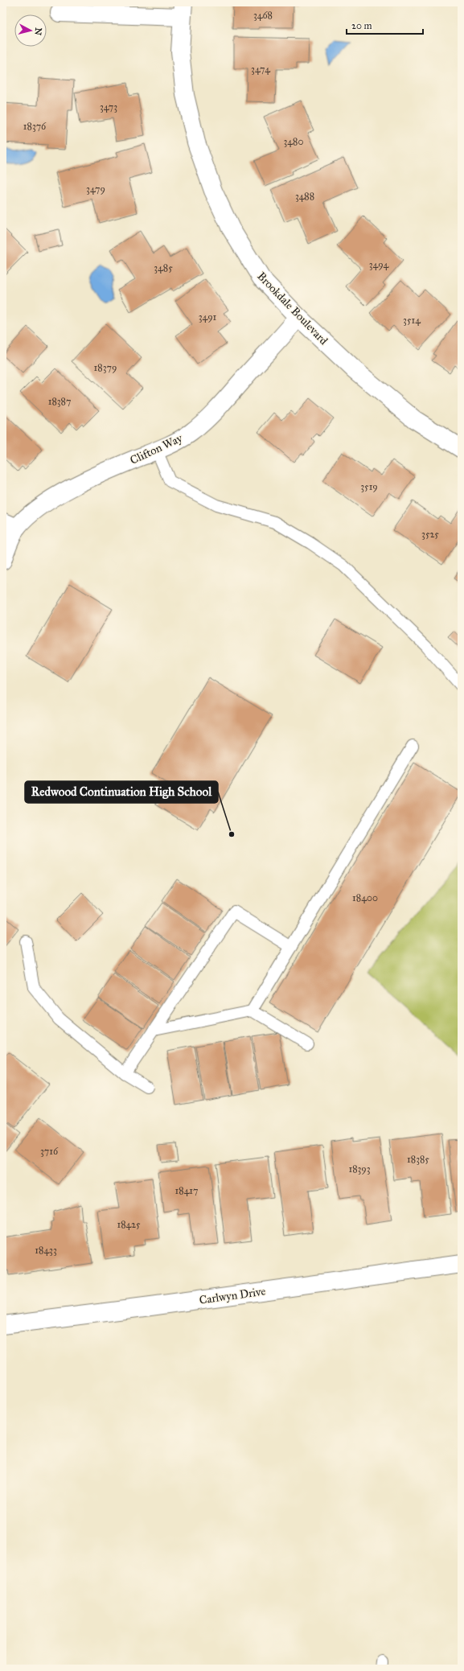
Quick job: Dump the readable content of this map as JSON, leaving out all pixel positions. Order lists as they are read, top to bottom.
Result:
{
  "streets": {
    "street": ["Brookdale Boulevard", "Clifton Way", "Carlwyn Drive"]
  },
  "crossings": [
    ["Brookdale Boulevard", "Clifton Way"]
  ],
  "places": ["Redwood Continuation High School"],
  "house_numbers": [
    "3468",
    "3474",
    "3473",
    "18376",
    "3480",
    "3479",
    "3488",
    "3494",
    "3485",
    "3491",
    "3514",
    "18379",
    "18387",
    "3519",
    "3525",
    "18400",
    "3716",
    "18385",
    "18393",
    "18417",
    "18425",
    "18433"
  ],
  "scale_bar": "20 m",
  "north": "right"
}
